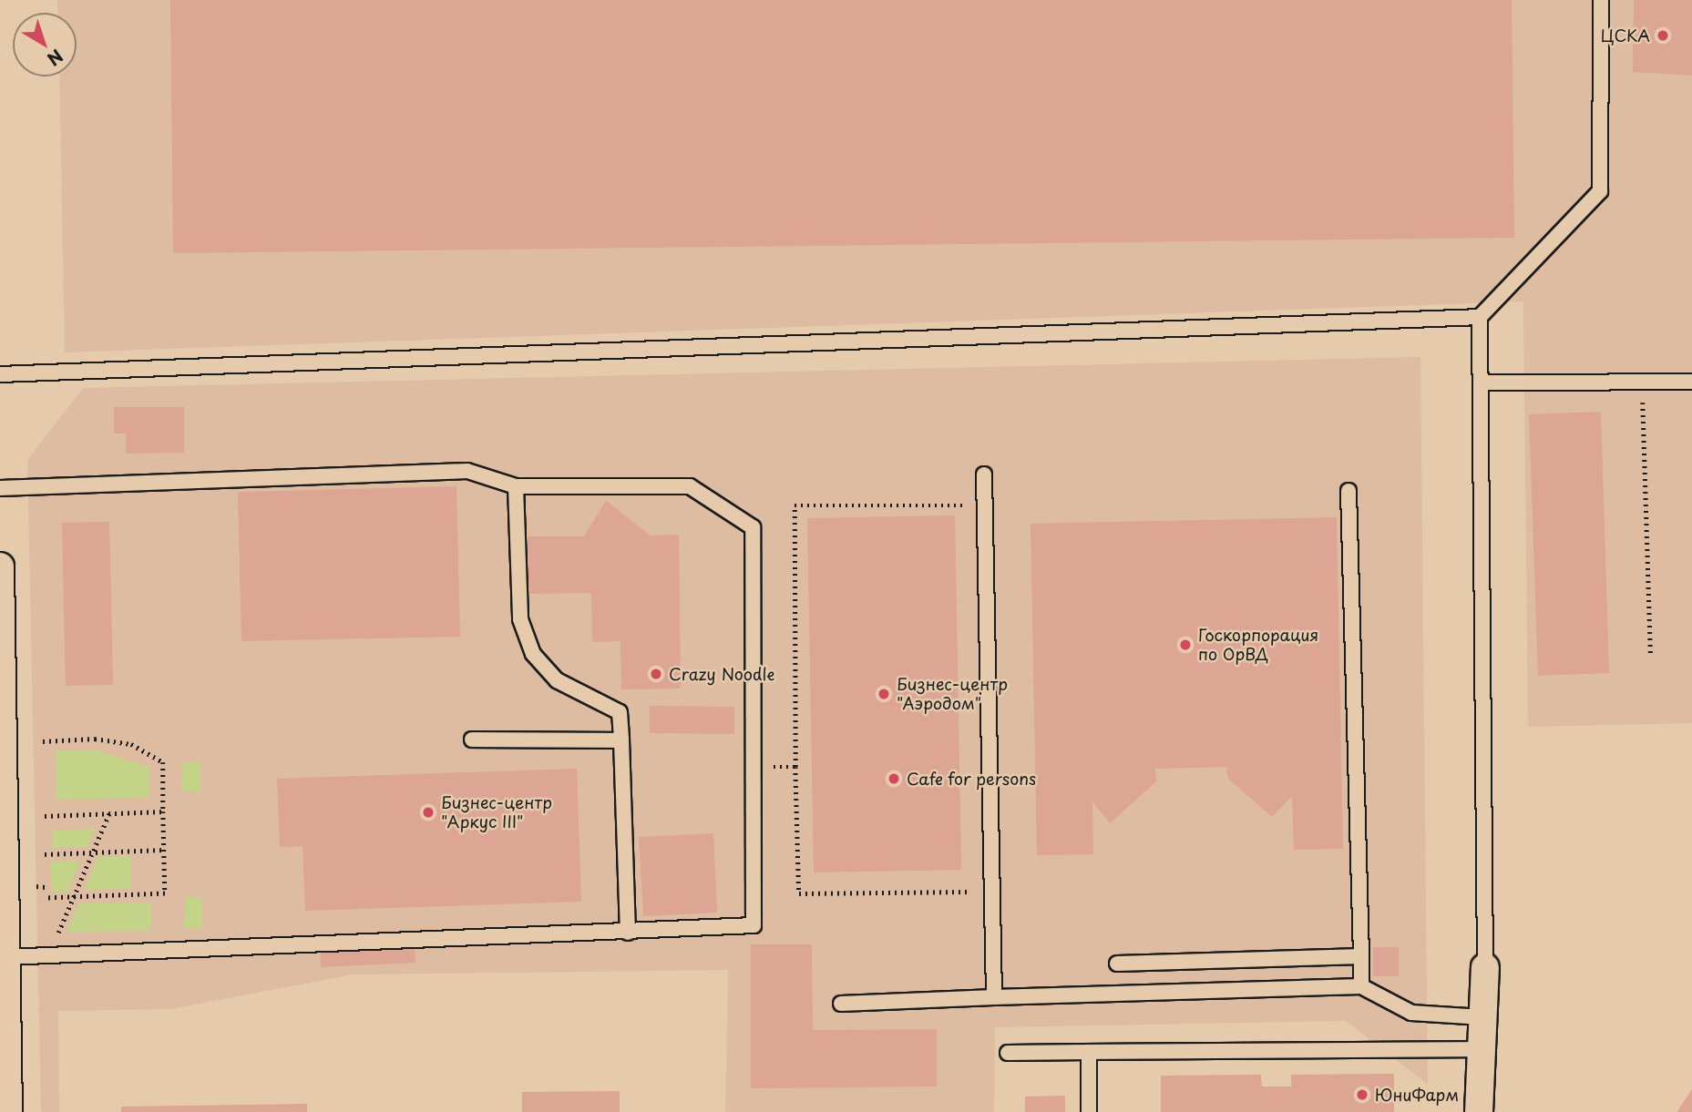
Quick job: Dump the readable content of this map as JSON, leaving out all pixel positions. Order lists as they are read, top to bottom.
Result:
{
  "places": [
    "ЦСКА",
    "Госкорпорация по ОрВД",
    "Crazy Noodle",
    "Бизнес-центр \"Аэродом\"",
    "Cafe for persons",
    "Бизнес-центр \"Аркус III\"",
    "ЮниФарм"
  ],
  "north": "bottom right"
}
